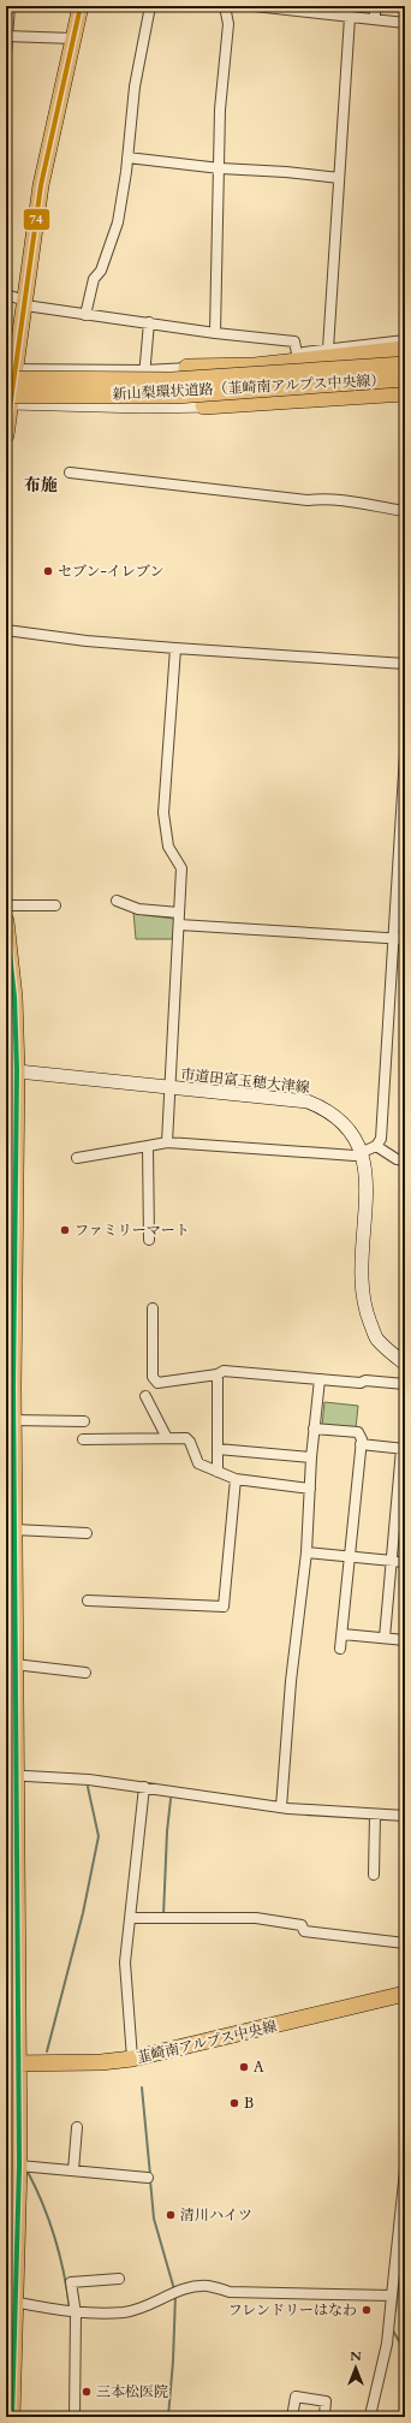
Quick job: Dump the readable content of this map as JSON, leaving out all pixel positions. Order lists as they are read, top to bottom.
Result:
{
  "streets": {
    "highway": ["新山梨環状道路（韮崎南アルプス中央線）"],
    "main road": ["韮崎南アルプス中央線"],
    "street": ["市道田富玉穂大津線"]
  },
  "districts": ["布施"],
  "places": [
    "セブン-イレブン",
    "ファミリーマート",
    "A",
    "B",
    "清川ハイツ",
    "フレンドリーはなわ",
    "三本松医院"
  ],
  "lines": ["transit line 74"],
  "north": "top"
}
